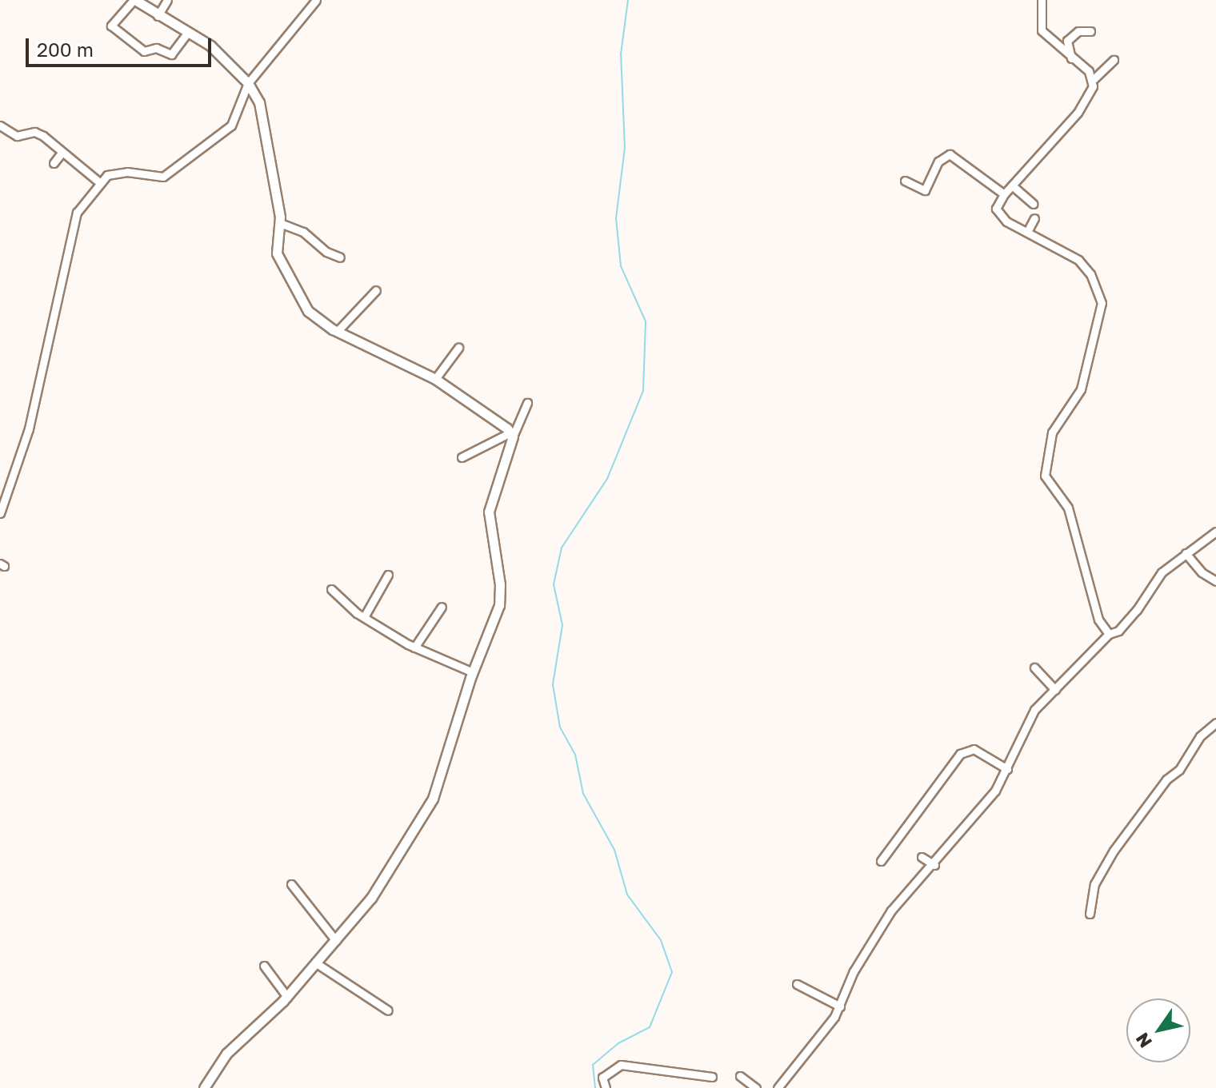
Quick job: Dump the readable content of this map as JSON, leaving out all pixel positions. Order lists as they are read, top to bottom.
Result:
{
  "scale_bar": "200 m",
  "north": "bottom left"
}
